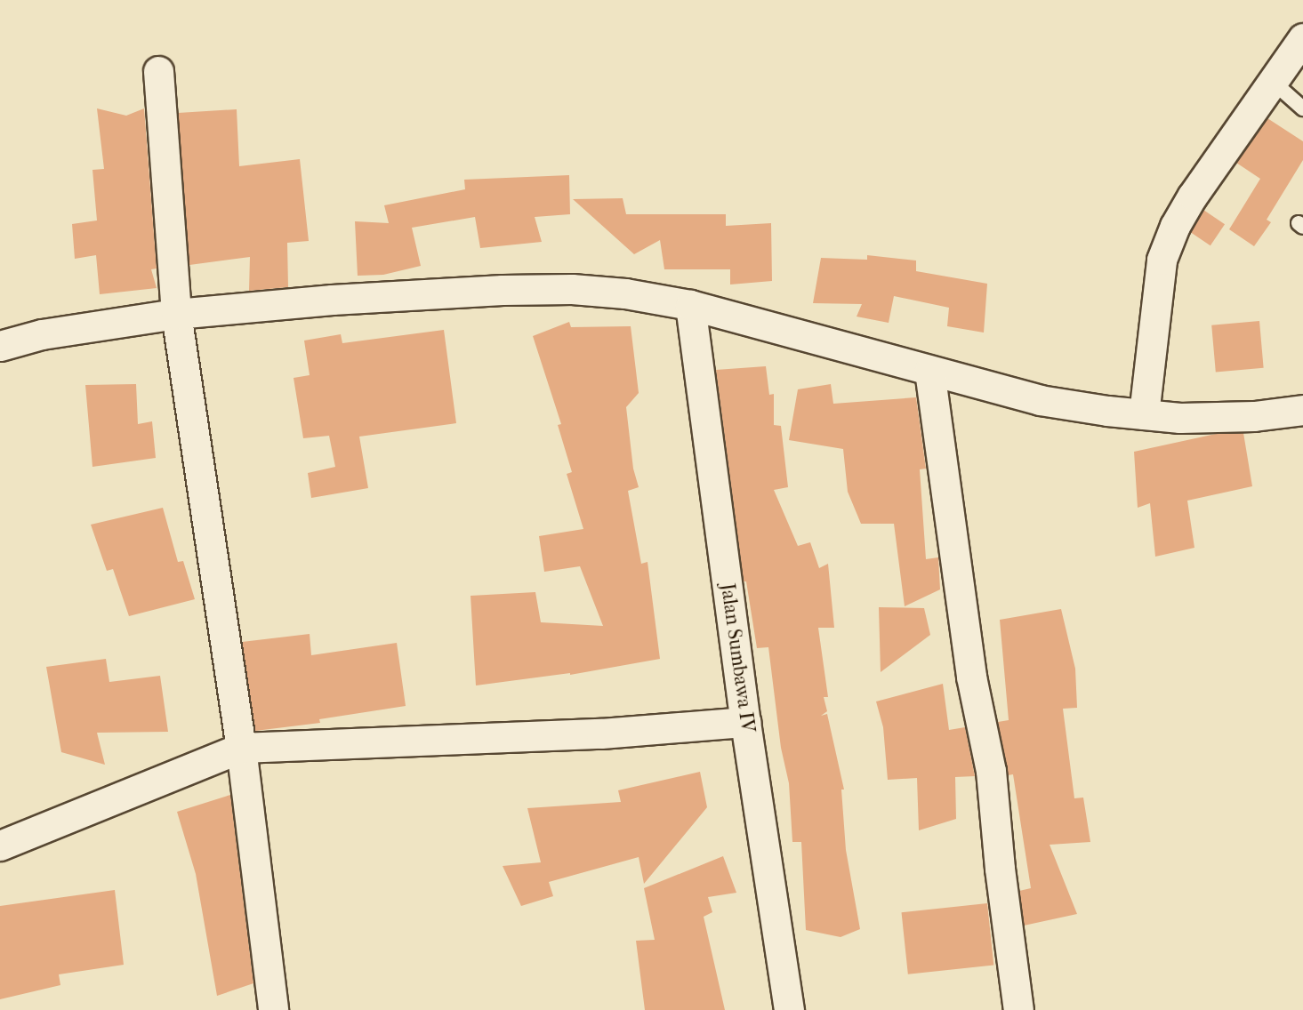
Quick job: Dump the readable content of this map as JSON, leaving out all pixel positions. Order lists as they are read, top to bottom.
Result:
{
  "streets": {
    "street": ["Jalan Sumbawa IV"]
  }
}
